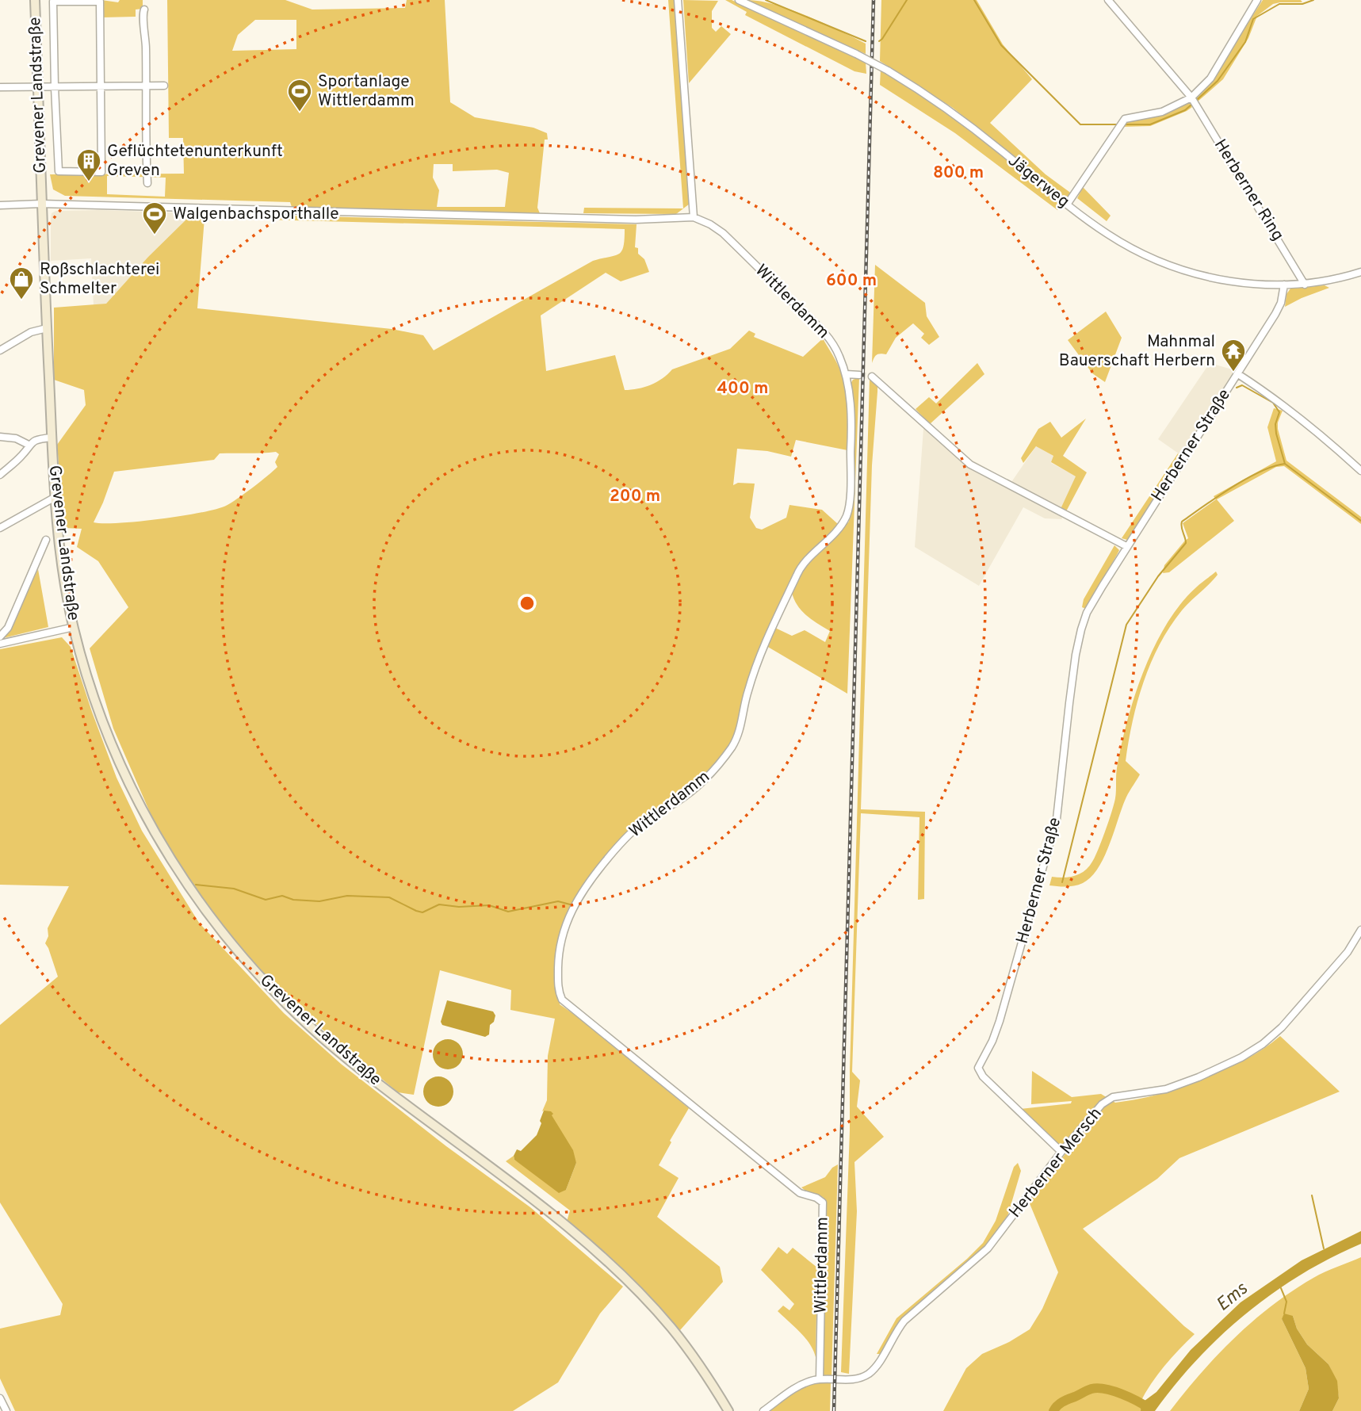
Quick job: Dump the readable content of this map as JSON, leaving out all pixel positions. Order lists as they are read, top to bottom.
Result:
{
  "streets": {
    "street": [
      "Grevener Landstraße",
      "Jägerweg",
      "Herberner Ring",
      "Wittlerdamm",
      "Herberner Straße",
      "Herberner Mersch"
    ]
  },
  "crossings": [
    ["Grevener Landstraße", "Wittlerdamm"],
    ["Jägerweg", "Herberner Ring"],
    ["Jägerweg", "Herberner Straße"],
    ["Wittlerdamm", "Herberner Mersch"],
    ["Herberner Straße", "Herberner Mersch"]
  ],
  "water": ["Ems"],
  "places": {
    "sports": ["Sportanlage Wittlerdamm", "Walgenbachsporthalle"],
    "building": ["Geflüchtetenunterkunft Greven"],
    "shop": ["Roßschlachterei Schmelter"],
    "temple": ["Mahnmal Bauerschaft Herbern"]
  },
  "rings": [
    "800 m",
    "600 m",
    "400 m",
    "200 m"
  ]
}
